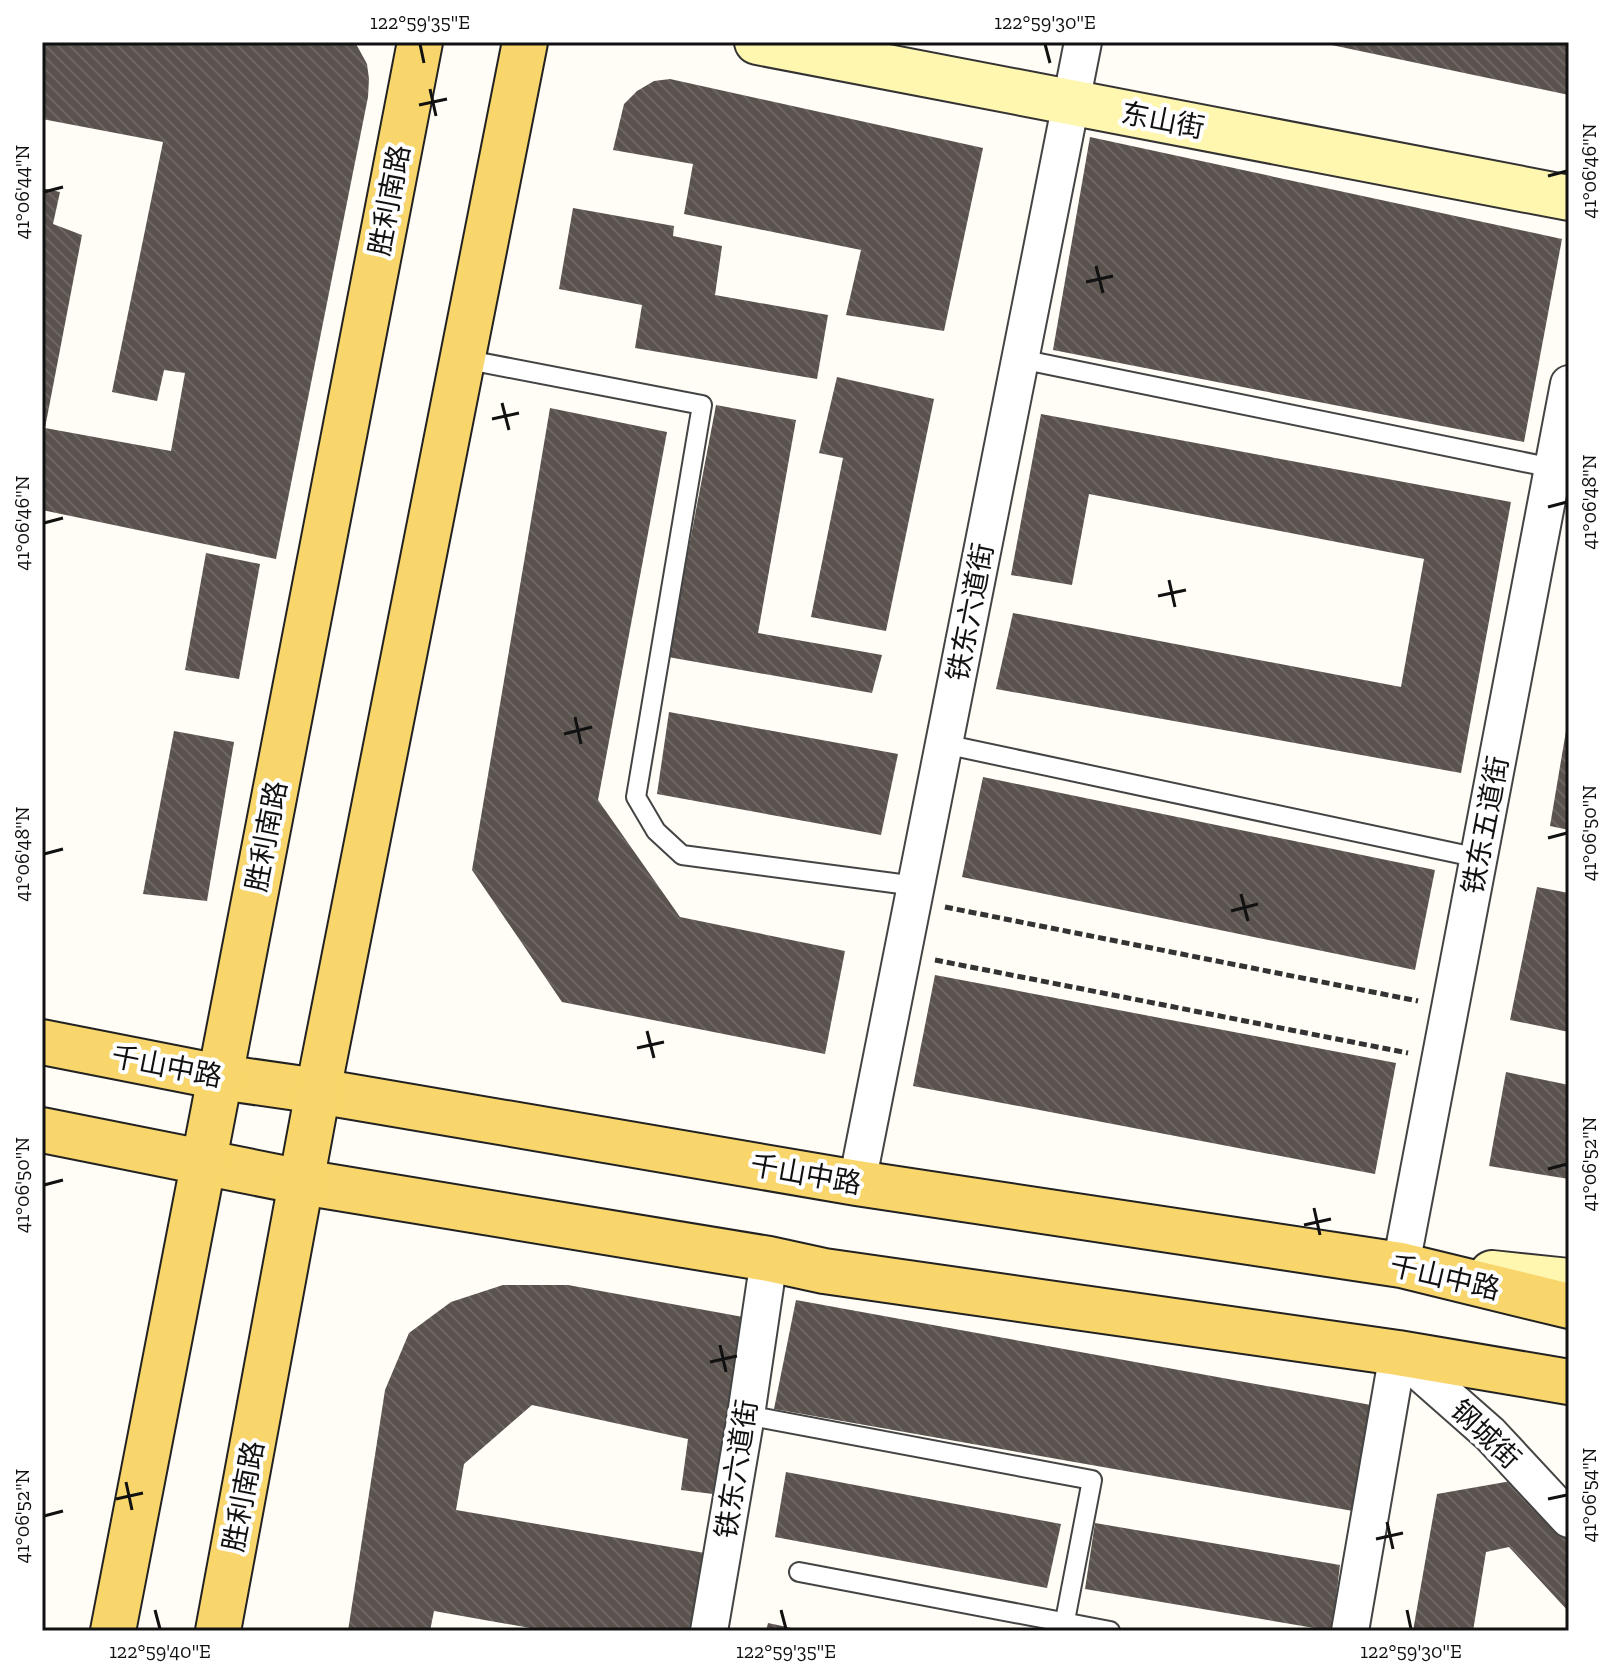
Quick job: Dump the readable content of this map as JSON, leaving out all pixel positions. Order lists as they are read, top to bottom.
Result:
{
  "streets": {
    "main road": ["胜利南路", "千山中路"],
    "street": [
      "东山街",
      "铁东六道街",
      "铁东五道街",
      "钢城街"
    ]
  },
  "crossings": [
    ["东山街", "铁东六道街"],
    ["胜利南路", "千山中路"],
    ["铁东六道街", "千山中路"],
    ["铁东五道街", "千山中路"]
  ],
  "coordinates": [
    "122°59'35\"E",
    "122°59'30\"E",
    "41°06'46\"N",
    "41°06'44\"N",
    "41°06'48\"N",
    "41°06'50\"N",
    "41°06'52\"N",
    "41°06'54\"N",
    "122°59'40\"E"
  ]
}
